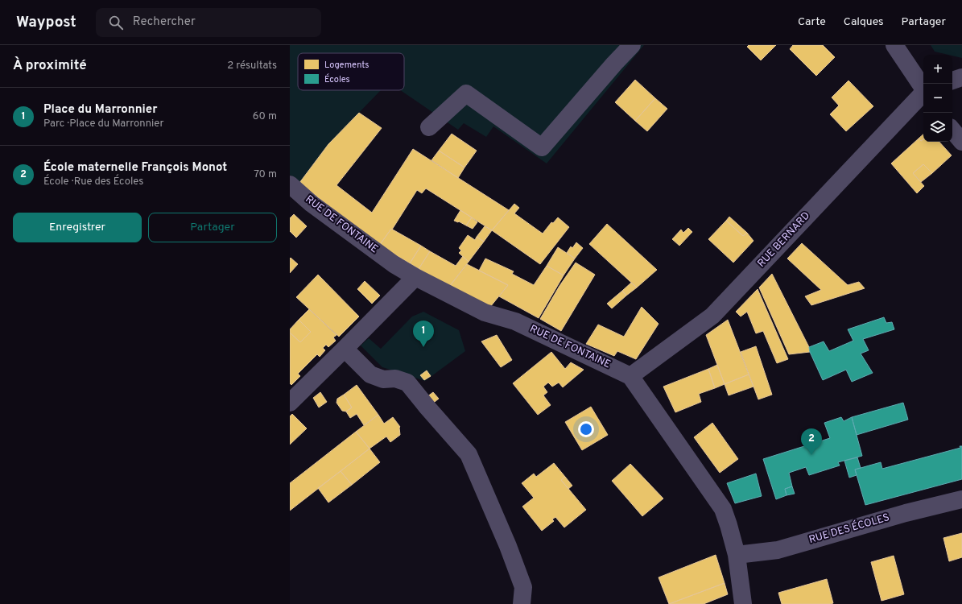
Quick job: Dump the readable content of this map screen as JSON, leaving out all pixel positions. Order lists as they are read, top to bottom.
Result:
{
  "streets": {
    "street": ["RUE DE FONTAINE", "RUE BERNARD", "RUE DES ÉCOLES"]
  },
  "crossings": [
    ["RUE DE FONTAINE", "RUE BERNARD"],
    ["RUE DE FONTAINE", "RUE DES ÉCOLES"]
  ],
  "legend": ["Logements", "Écoles"],
  "page": {
    "header": "Waypost",
    "search": "Rechercher",
    "nav": ["Carte", "Calques", "Partager"],
    "heading": ["À proximité", "2 résultats"],
    "map_buttons": ["+", "−"],
    "list": [
      {
        "mark": "1",
        "name": "Place du Marronnier",
        "note": "Parc · Place du Marronnier",
        "value": "60 m"
      },
      {
        "mark": "2",
        "name": "École maternelle François Monot",
        "note": "École · Rue des Écoles",
        "value": "70 m"
      }
    ],
    "buttons": ["Enregistrer", "Partager"],
    "pins": ["1", "2"]
  }
}
